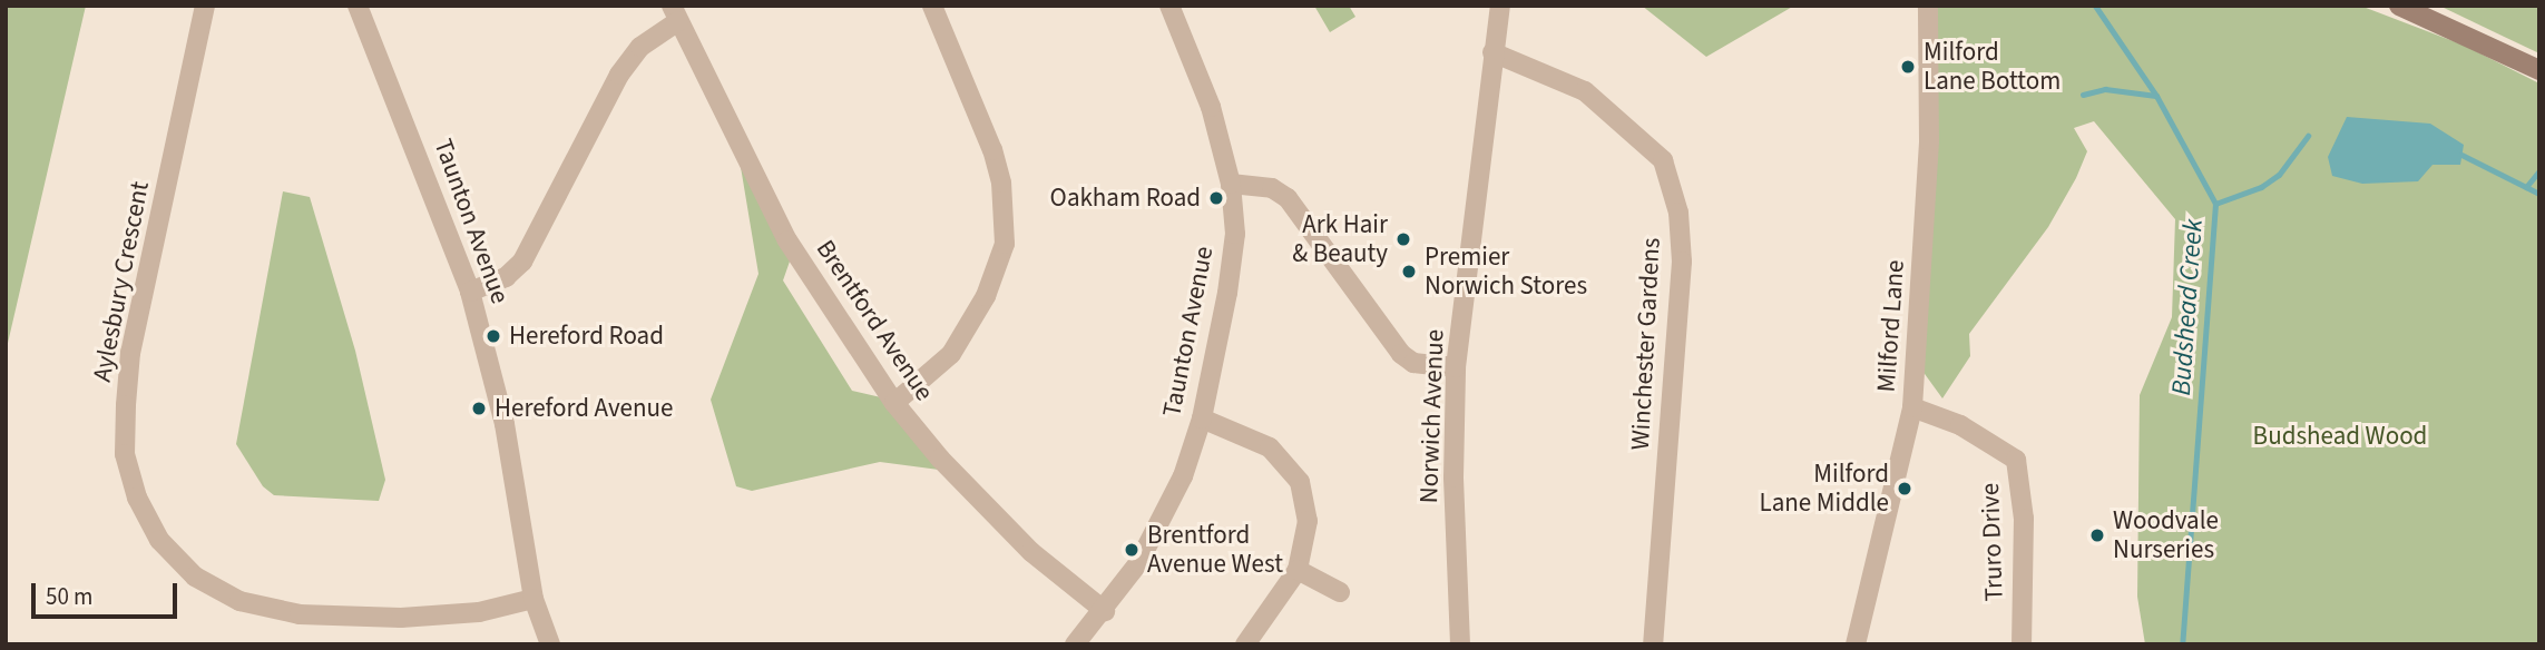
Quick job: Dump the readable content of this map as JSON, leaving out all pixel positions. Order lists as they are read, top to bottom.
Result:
{
  "streets": {
    "street": [
      "Taunton Avenue",
      "Aylesbury Crescent",
      "Brentford Avenue",
      "Milford Lane",
      "Winchester Gardens",
      "Norwich Avenue",
      "Truro Drive"
    ]
  },
  "crossings": [
    ["Taunton Avenue", "Aylesbury Crescent"],
    ["Taunton Avenue", "Brentford Avenue"],
    ["Milford Lane", "Truro Drive"],
    ["Winchester Gardens", "Norwich Avenue"]
  ],
  "water": ["Budshead Creek"],
  "parks": ["Budshead Wood"],
  "places": [
    "Milford Lane Bottom",
    "Oakham Road",
    "Ark Hair & Beauty",
    "Premier Norwich Stores",
    "Hereford Road",
    "Hereford Avenue",
    "Milford Lane Middle",
    "Woodvale Nurseries",
    "Brentford Avenue West"
  ],
  "scale_bar": "50 m"
}
